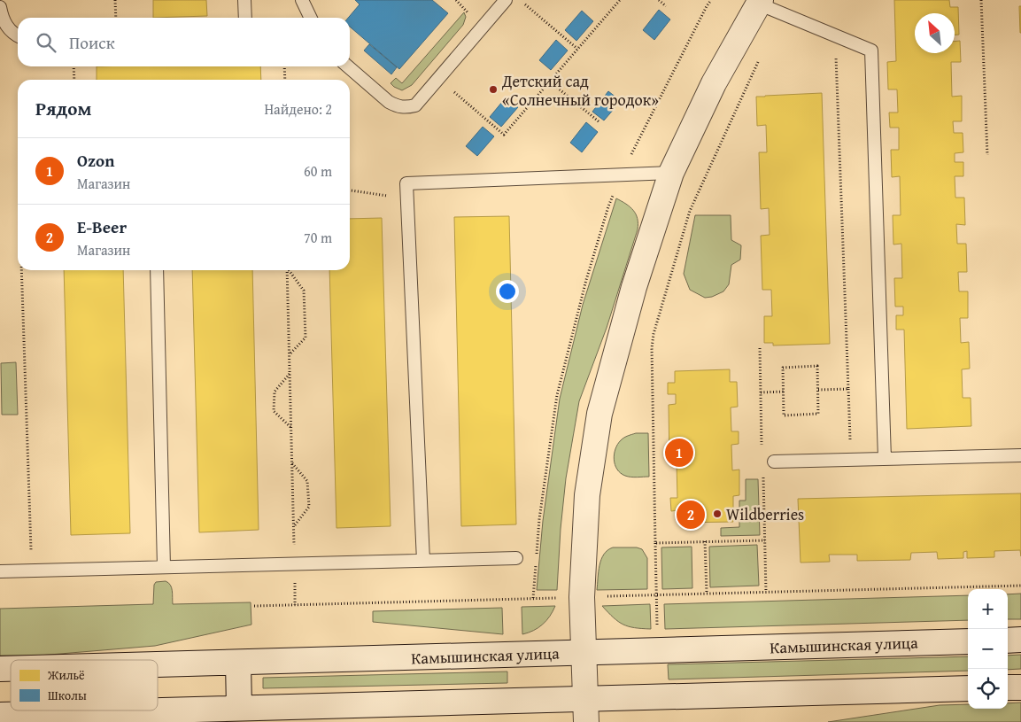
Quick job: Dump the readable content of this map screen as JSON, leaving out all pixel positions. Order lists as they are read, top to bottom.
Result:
{
  "streets": {
    "street": ["Камышинская улица"]
  },
  "places": ["Детский сад «Солнечный городок»", "Wildberries"],
  "legend": ["Жильё", "Школы"],
  "north": "top left",
  "page": {
    "search": "Поиск",
    "heading": ["Рядом", "Найдено: 2"],
    "list": [
      {
        "mark": "1",
        "name": "Ozon",
        "note": "Магазин",
        "value": "60 m"
      },
      {
        "mark": "2",
        "name": "E-Beer",
        "note": "Магазин",
        "value": "70 m"
      }
    ],
    "pins": ["1", "2"],
    "map_buttons": ["+", "−"]
  }
}
